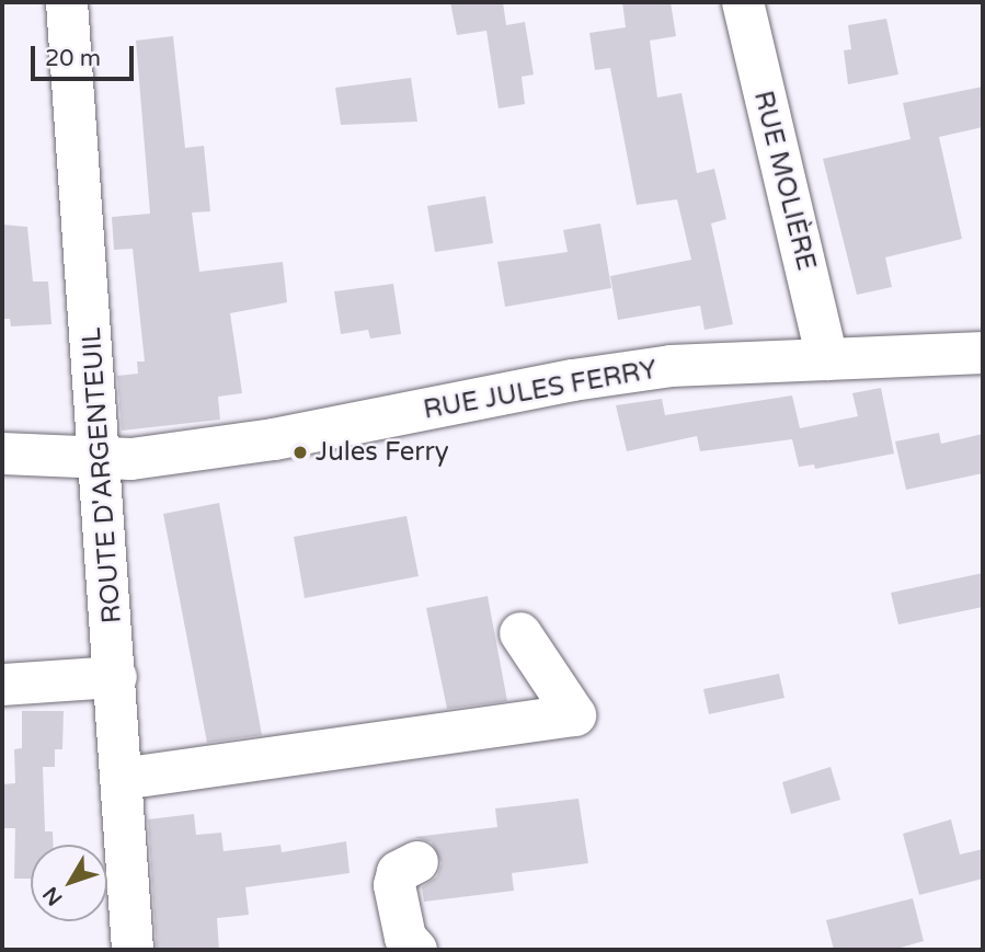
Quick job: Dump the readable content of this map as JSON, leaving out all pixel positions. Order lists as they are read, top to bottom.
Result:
{
  "streets": {
    "street": ["RUE MOLIÈRE", "RUE JULES FERRY", "ROUTE D'ARGENTEUIL"]
  },
  "crossings": [
    ["RUE MOLIÈRE", "RUE JULES FERRY"],
    ["RUE JULES FERRY", "ROUTE D'ARGENTEUIL"]
  ],
  "places": ["Jules Ferry"],
  "scale_bar": "20 m",
  "north": "bottom left"
}
